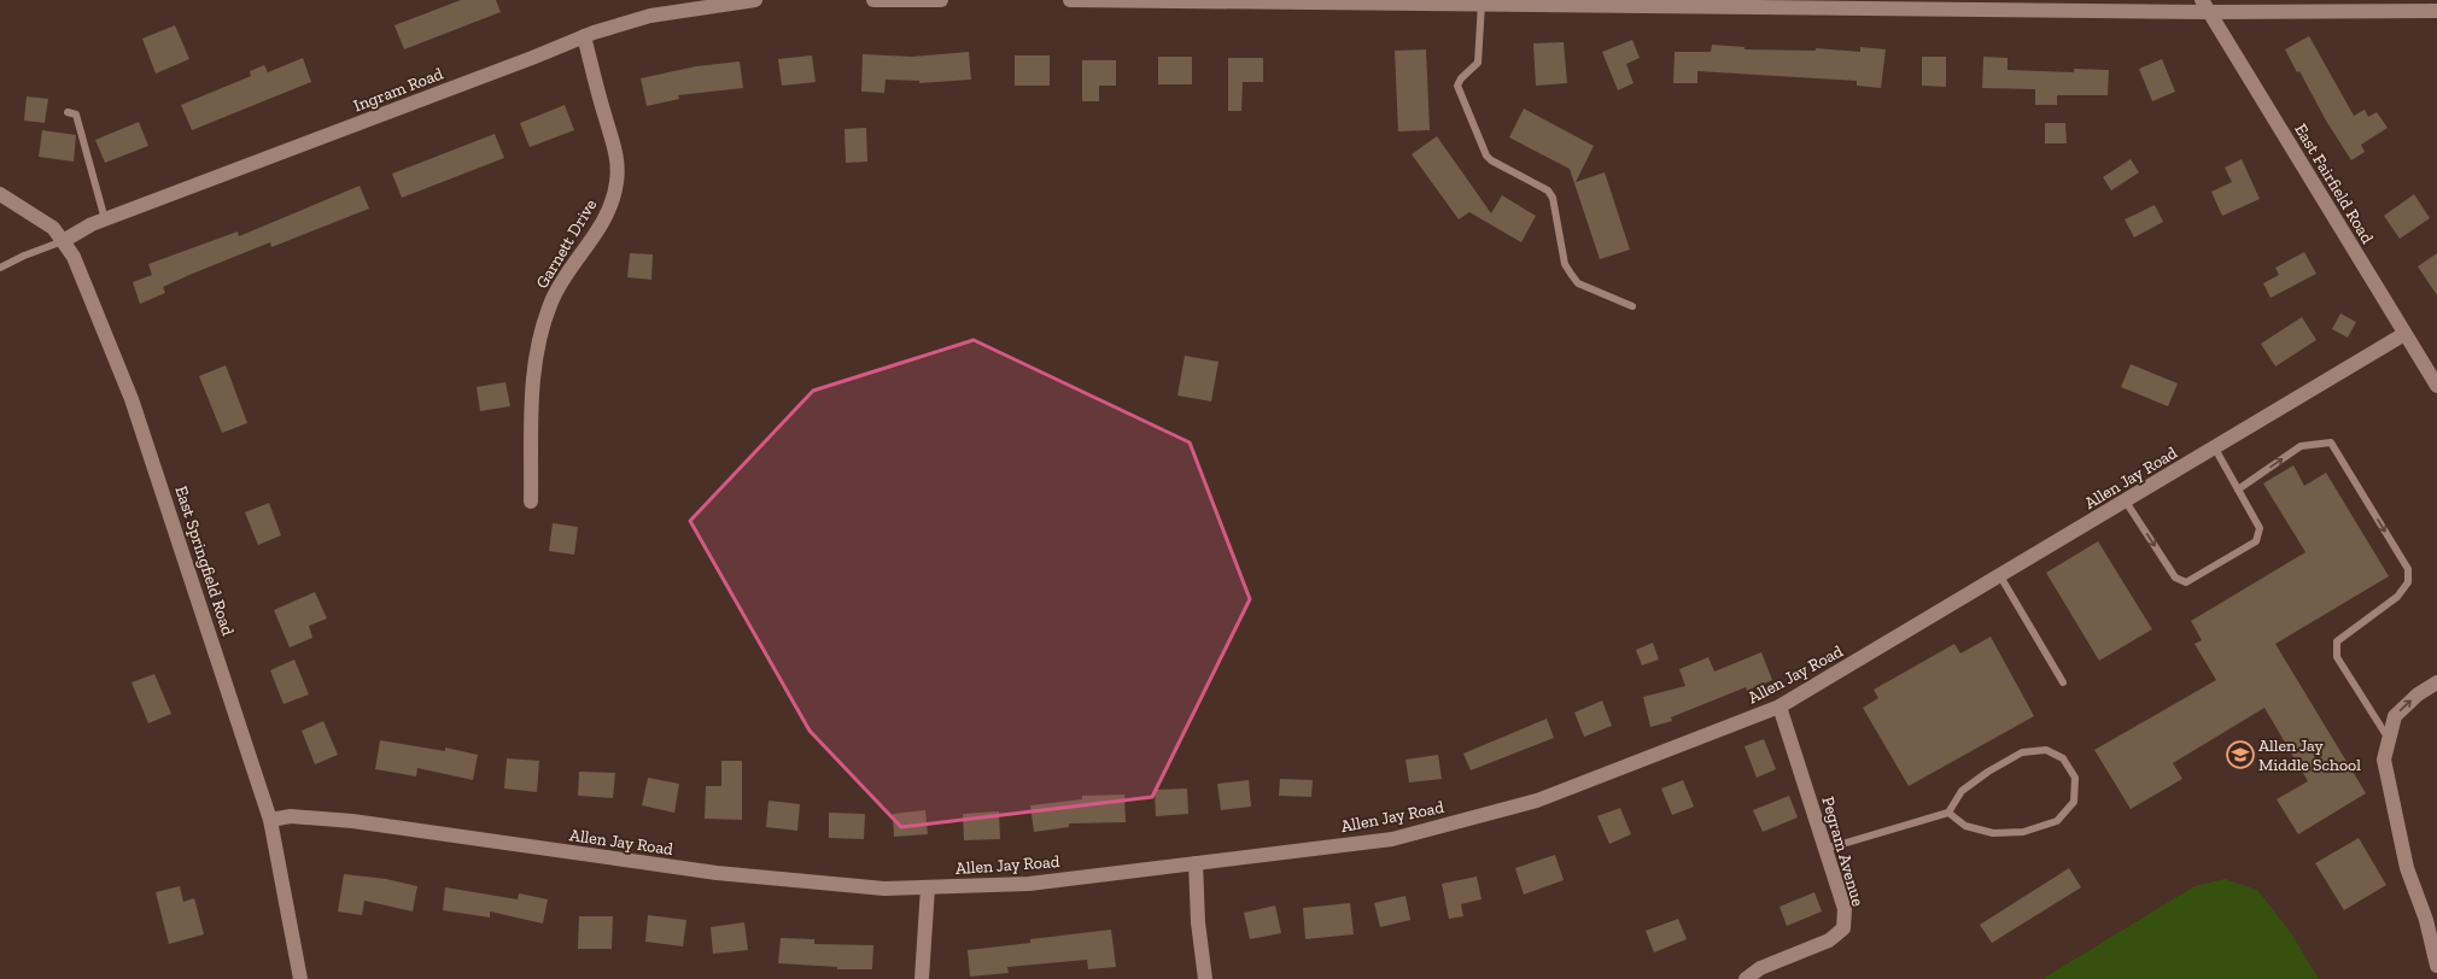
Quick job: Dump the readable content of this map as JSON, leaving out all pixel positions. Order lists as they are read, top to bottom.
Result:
{
  "streets": {
    "street": [
      "Ingram Road",
      "East Fairfield Road",
      "Garnett Drive",
      "Allen Jay Road",
      "East Springfield Road",
      "Pegram Avenue"
    ]
  },
  "crossings": [
    ["Ingram Road", "Garnett Drive"],
    ["Ingram Road", "East Springfield Road"],
    ["East Fairfield Road", "Allen Jay Road"],
    ["Allen Jay Road", "East Springfield Road"],
    ["Allen Jay Road", "Pegram Avenue"]
  ],
  "places": {
    "school or university": ["Allen Jay Middle School"]
  }
}
